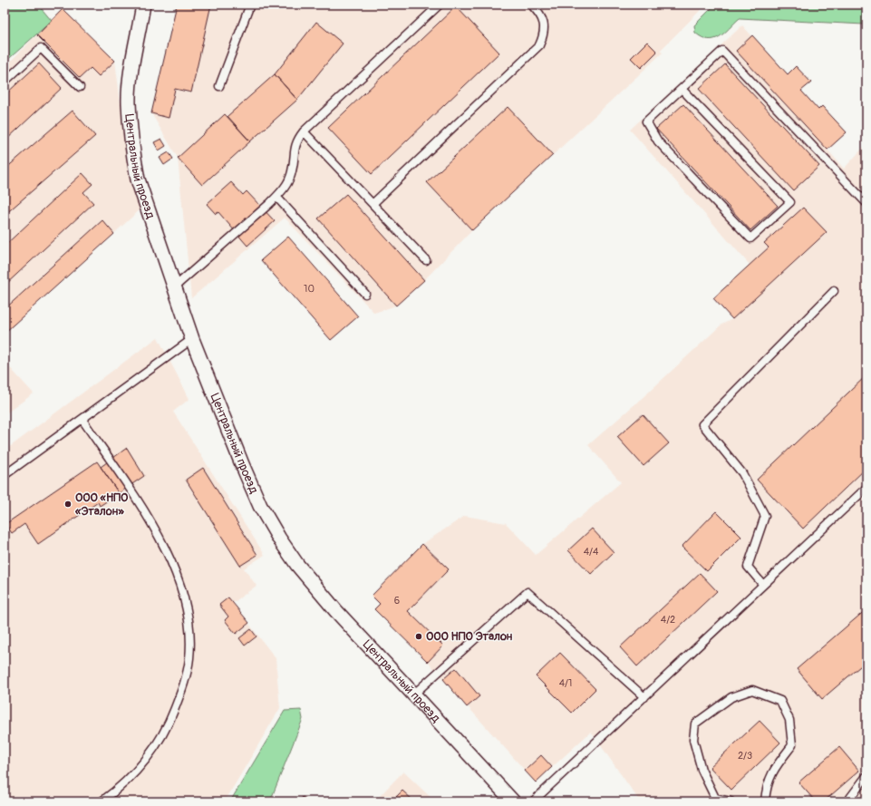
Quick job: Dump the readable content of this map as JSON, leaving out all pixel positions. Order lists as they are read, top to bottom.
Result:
{
  "streets": {
    "street": ["Центральный проезд"]
  },
  "places": ["ООО «НПО «Эталон»", "ООО НПО Эталон"],
  "house_numbers": [
    "10",
    "4/4",
    "6",
    "4/2",
    "4/1",
    "2/3"
  ]
}
